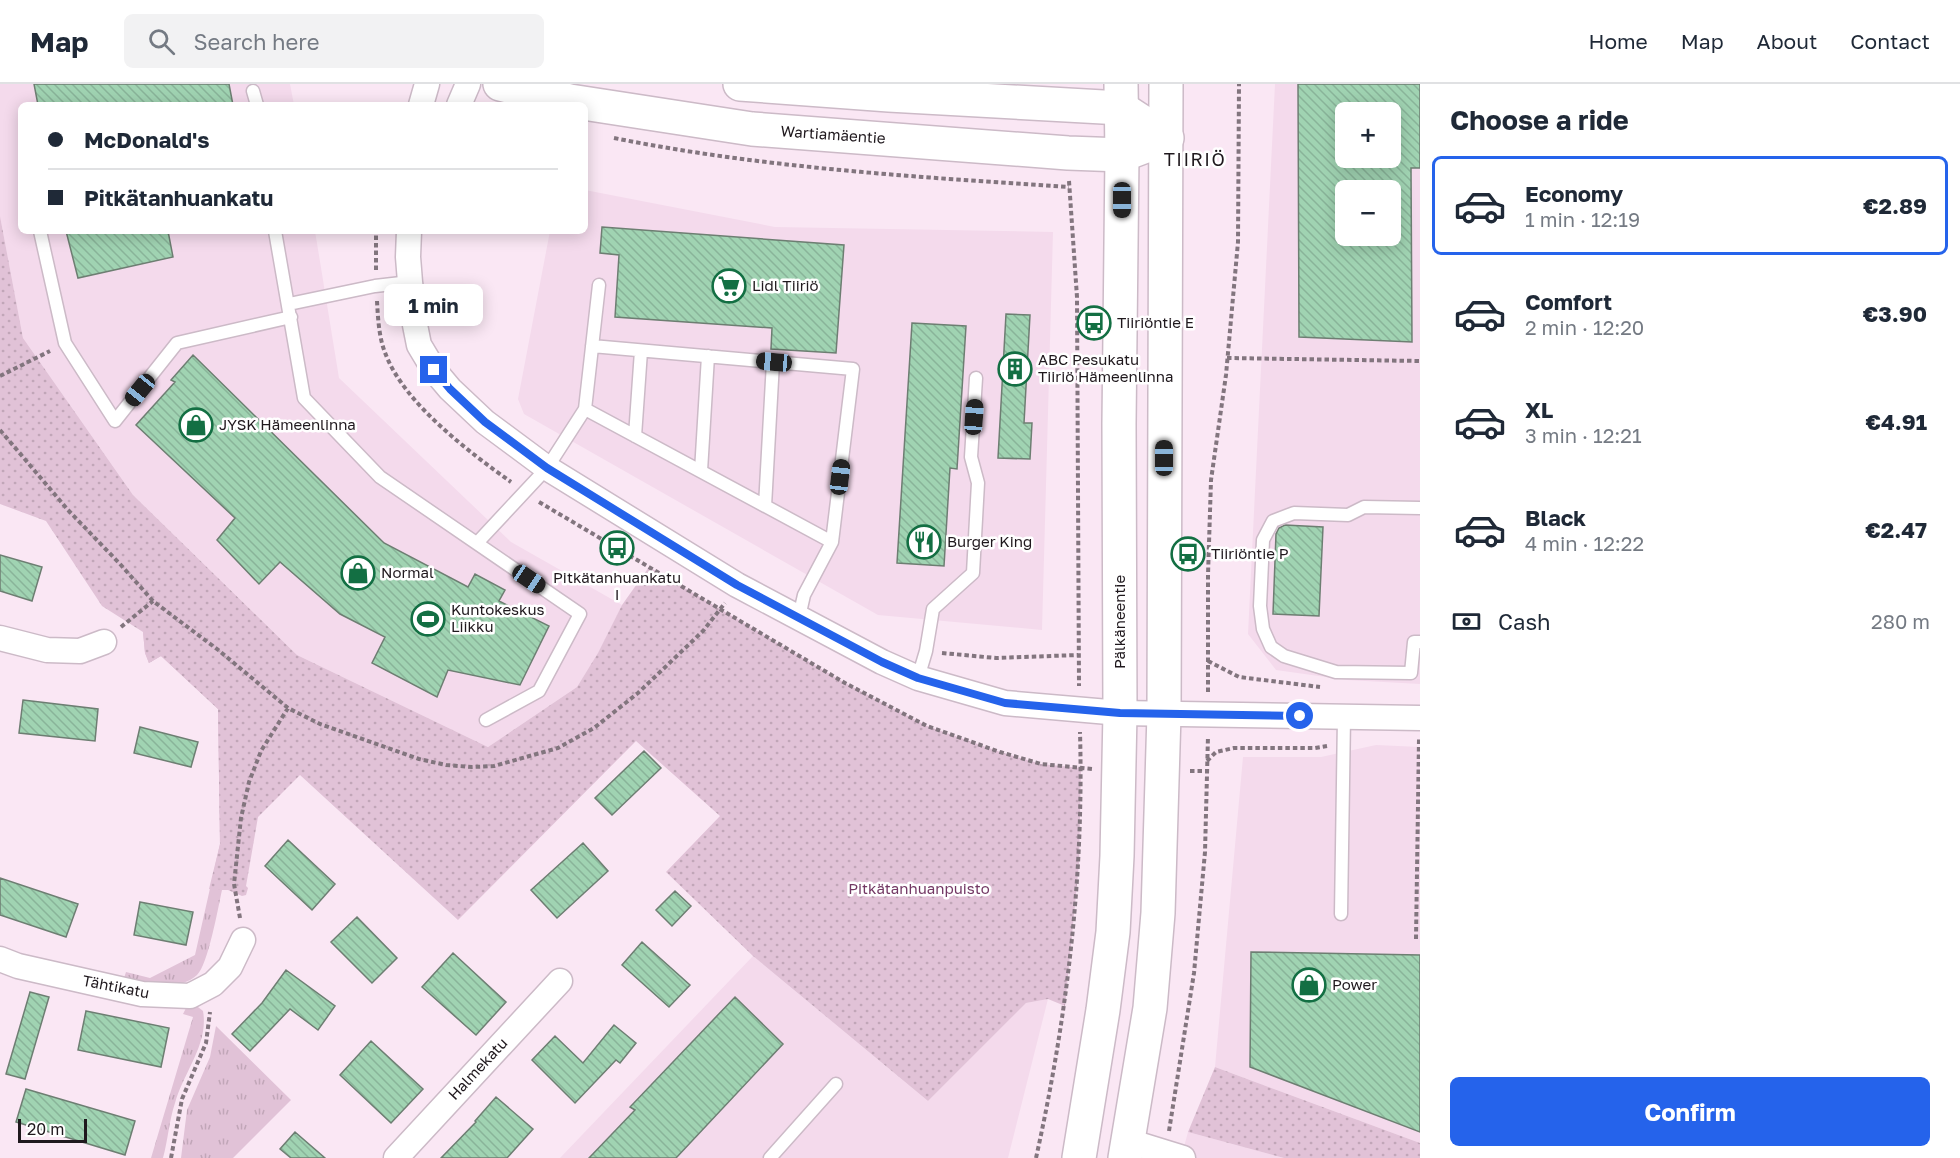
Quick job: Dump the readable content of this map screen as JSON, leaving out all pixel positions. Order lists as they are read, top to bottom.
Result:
{
  "streets": {
    "main road": ["Wartiamäentie", "Pälkäneentie"],
    "street": ["Tähtikatu", "Halmekatu"]
  },
  "crossings": [
    ["Wartiamäentie", "Pälkäneentie"]
  ],
  "districts": ["TIIRIÖ"],
  "parks": ["Pitkätanhuanpuisto"],
  "places": {
    "supermarket": ["Lidl Tiiriö"],
    "bus stop": ["Tiiriöntie E", "Pitkätanhuankatu I", "Tiiriöntie P"],
    "building": ["ABC Pesukatu Tiiriö Hämeenlinna"],
    "shop": ["JYSK Hämeenlinna", "Normal", "Power"],
    "restaurant": ["Burger King"],
    "sports": ["Kuntokeskus Liikku"]
  },
  "scale_bar": "20 m",
  "page": {
    "header": "Map",
    "search": "Search here",
    "nav": [
      "Home",
      "Map",
      "About",
      "Contact"
    ],
    "heading": "Choose a ride",
    "map_buttons": ["+", "−"],
    "banner": ["McDonald's", "Pitkätanhuankatu"],
    "list": [
      {
        "name": "Economy",
        "note": "1 min · 12:19",
        "value": "€2.89"
      },
      {
        "name": "Comfort",
        "note": "2 min · 12:20",
        "value": "€3.90"
      },
      {
        "name": "XL",
        "note": "3 min · 12:21",
        "value": "€4.91"
      },
      {
        "name": "Black",
        "note": "4 min · 12:22",
        "value": "€2.47"
      }
    ],
    "bubble": "1 min",
    "pay": ["Cash", "280 m"],
    "buttons": "Confirm",
    "scale": "20 m"
  }
}
